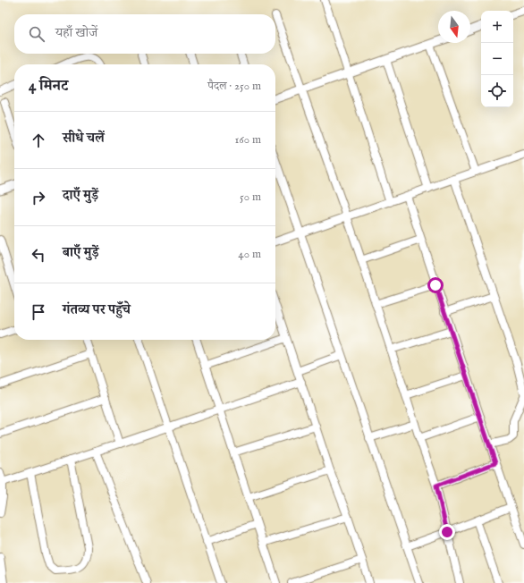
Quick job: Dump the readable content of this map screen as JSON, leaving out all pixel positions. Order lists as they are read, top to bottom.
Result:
{
  "north": "bottom",
  "page": {
    "map_buttons": ["+", "−"],
    "search": "यहाँ खोजें",
    "heading": ["4 मिनट", "पैदल · 250 m"],
    "list": [
      ["सीधे चलें", "160 m"],
      ["दाएँ मुड़ें", "50 m"],
      ["बाएँ मुड़ें", "40 m"],
      "गंतव्य पर पहुँचे"
    ]
  }
}
